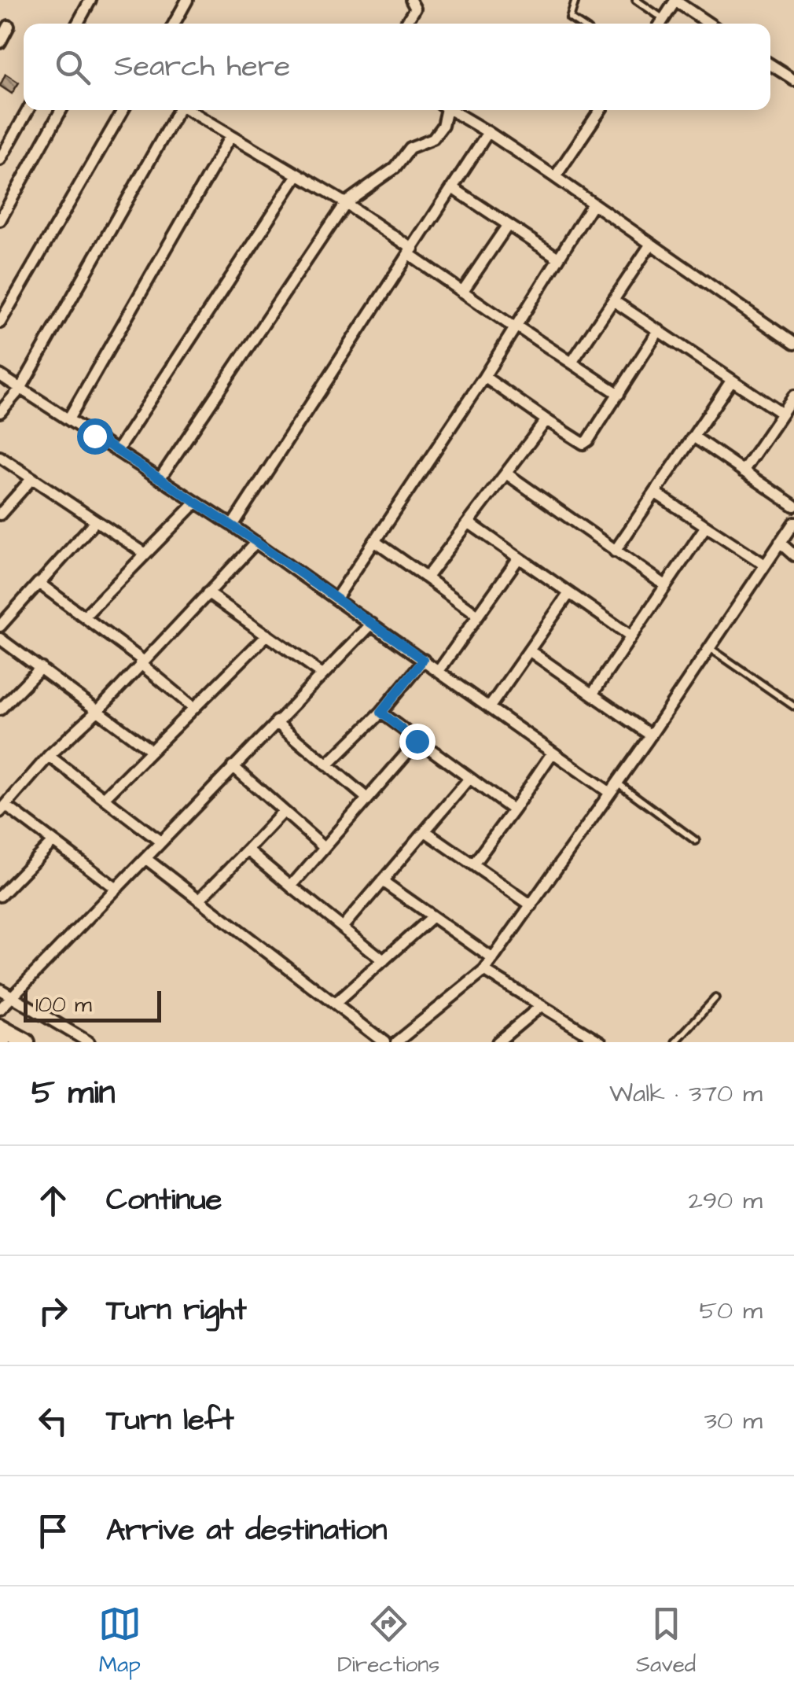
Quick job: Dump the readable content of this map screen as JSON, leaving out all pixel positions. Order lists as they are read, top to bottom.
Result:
{
  "scale_bar": "100 m",
  "page": {
    "search": "Search here",
    "scale": "100 m",
    "heading": ["5 min", "Walk · 370 m"],
    "list": [
      ["Continue", "290 m"],
      ["Turn right", "50 m"],
      ["Turn left", "30 m"],
      "Arrive at destination"
    ],
    "nav": ["Map", "Directions", "Saved"]
  }
}
